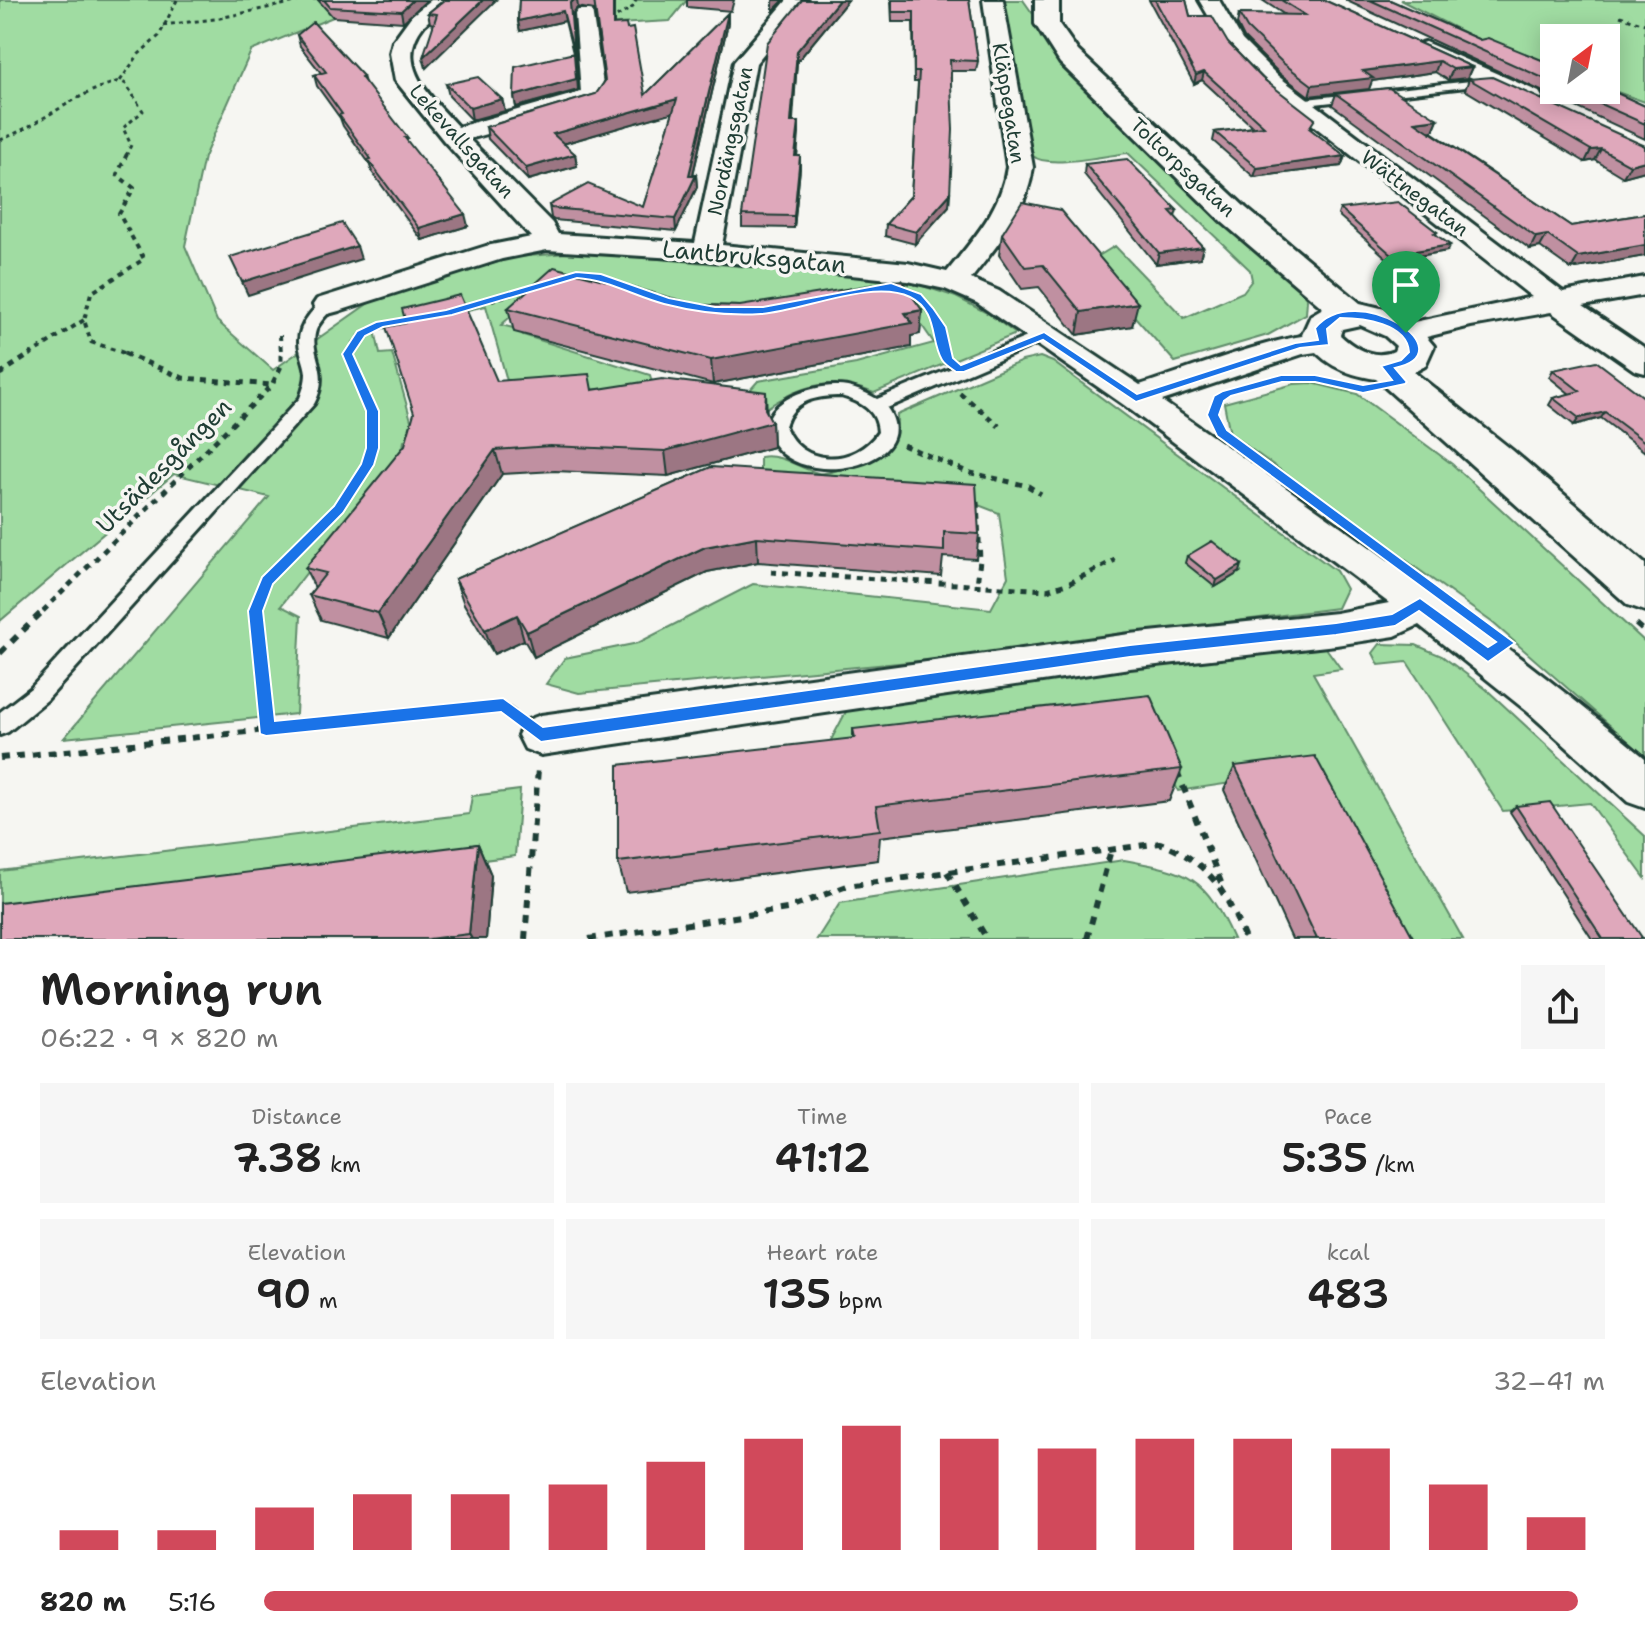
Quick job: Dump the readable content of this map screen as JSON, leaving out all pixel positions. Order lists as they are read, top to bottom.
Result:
{
  "streets": {
    "street": [
      "Kläppegatan",
      "Lekevallsgatan",
      "Nordängsgatan",
      "Toltorpsgatan",
      "Wättnegatan",
      "Lantbruksgatan"
    ],
    "path": ["Utsädesgången"]
  },
  "crossings": [
    ["Kläppegatan", "Lantbruksgatan"],
    ["Lekevallsgatan", "Lantbruksgatan"],
    ["Nordängsgatan", "Lantbruksgatan"]
  ],
  "north": "top right",
  "page": {
    "heading": ["Morning run", "06:22 · 9 × 820 m"],
    "stats": [
      ["Distance", "7.38 km"],
      ["Time", "41:12"],
      ["Pace", "5:35 /km"],
      ["Elevation", "90 m"],
      ["Heart rate", "135 bpm"],
      ["kcal", "483"]
    ],
    "chart": ["Elevation", "32–41 m"],
    "list": [
      {
        "name": "820 m",
        "note": "5:16"
      }
    ]
  }
}
